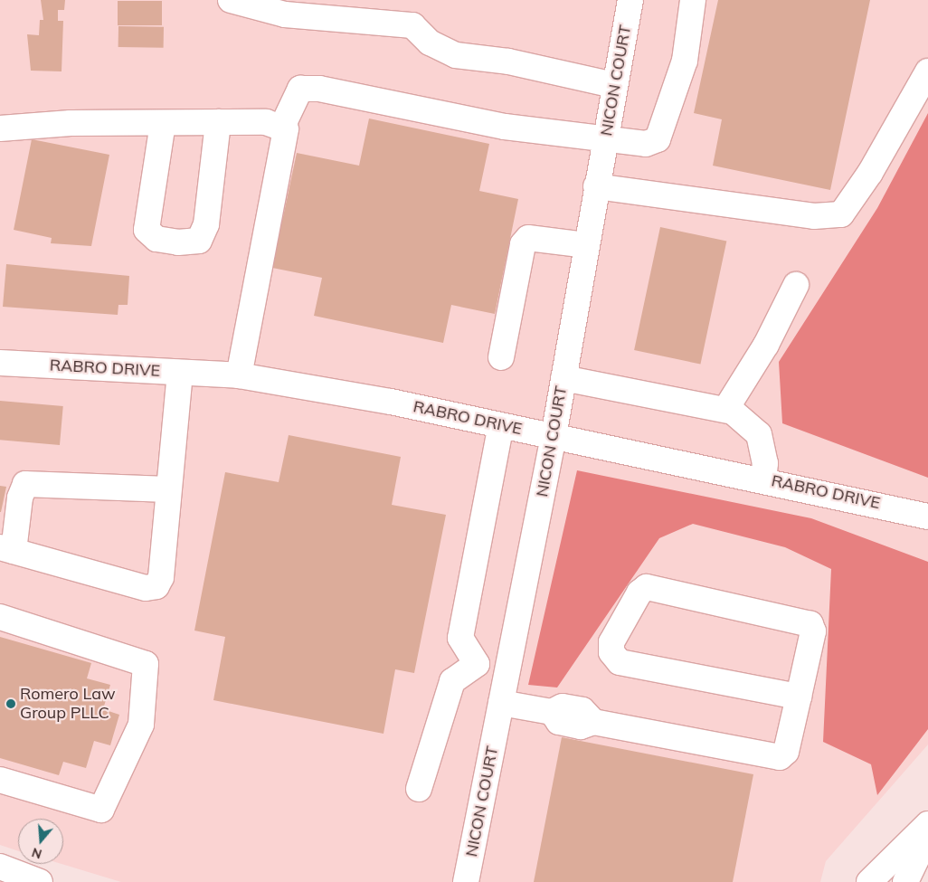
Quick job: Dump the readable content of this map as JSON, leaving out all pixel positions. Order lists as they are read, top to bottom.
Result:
{
  "streets": {
    "street": ["NICON COURT", "RABRO DRIVE"]
  },
  "crossings": [
    ["NICON COURT", "RABRO DRIVE"]
  ],
  "places": ["Romero Law Group PLLC"],
  "north": "bottom"
}
